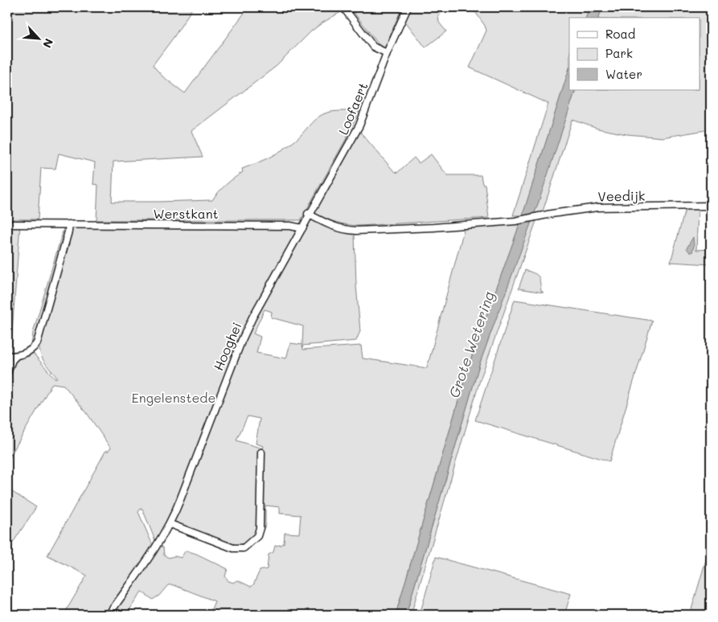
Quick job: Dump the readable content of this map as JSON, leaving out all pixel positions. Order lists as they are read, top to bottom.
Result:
{
  "streets": {
    "street": [
      "Loofaert",
      "Veedijk",
      "Werstkant",
      "Hooghei"
    ]
  },
  "crossings": [
    ["Loofaert", "Veedijk"],
    ["Loofaert", "Werstkant"],
    ["Loofaert", "Hooghei"],
    ["Werstkant", "Hooghei"]
  ],
  "water": ["Grote Wetering"],
  "parks": ["Engelenstede"],
  "legend": ["Road", "Park", "Water"],
  "north": "bottom right"
}
